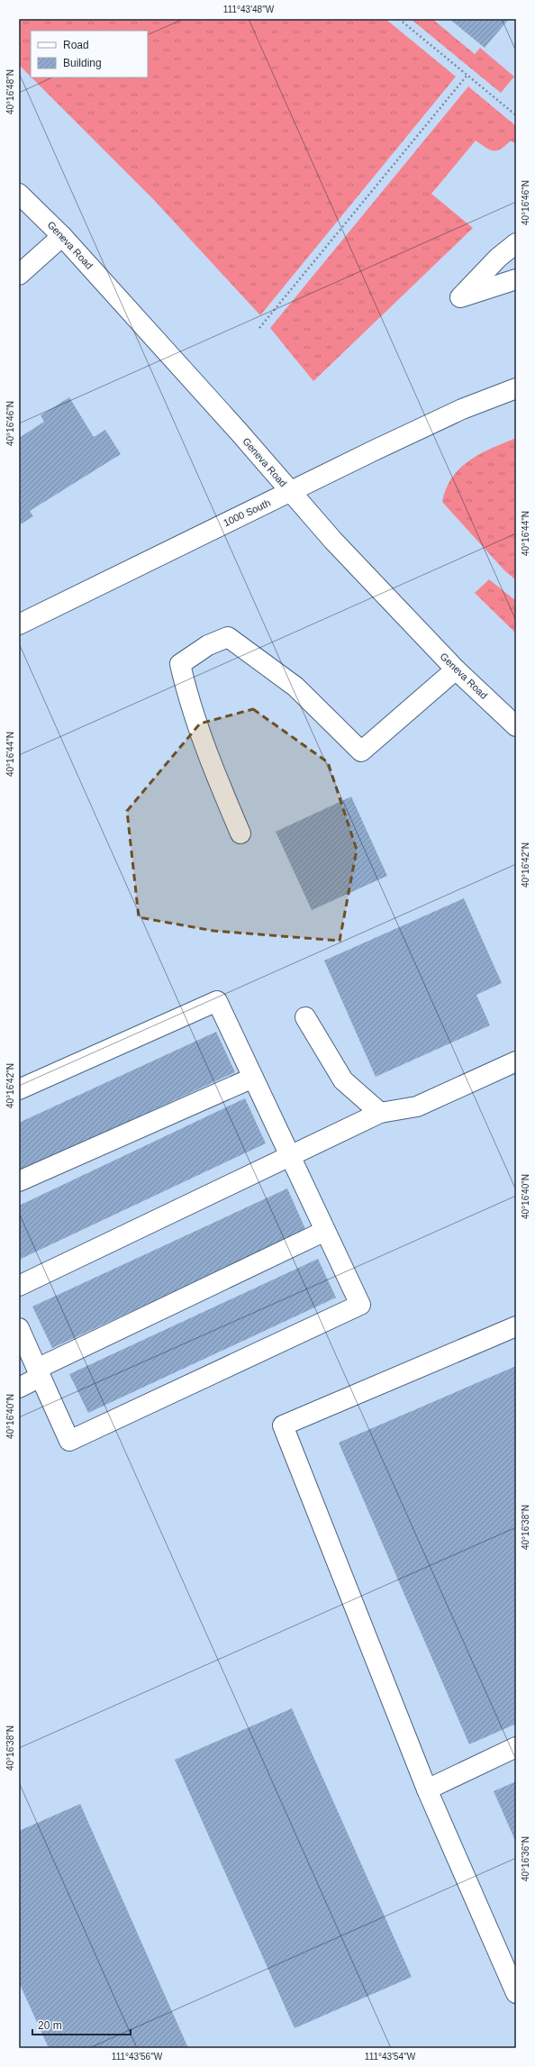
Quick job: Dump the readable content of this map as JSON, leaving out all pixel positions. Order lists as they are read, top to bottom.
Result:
{
  "streets": {
    "main road": ["Geneva Road", "1000 South"]
  },
  "crossings": [
    ["Geneva Road", "1000 South"]
  ],
  "legend": ["Road", "Building"],
  "scale_bar": "20 m",
  "coordinates": [
    "111°43'48\"W",
    "40°16'48\"N",
    "40°16'46\"N",
    "40°16'44\"N",
    "40°16'42\"N",
    "40°16'40\"N",
    "40°16'38\"N",
    "40°16'36\"N",
    "111°43'56\"W",
    "111°43'54\"W"
  ]
}
